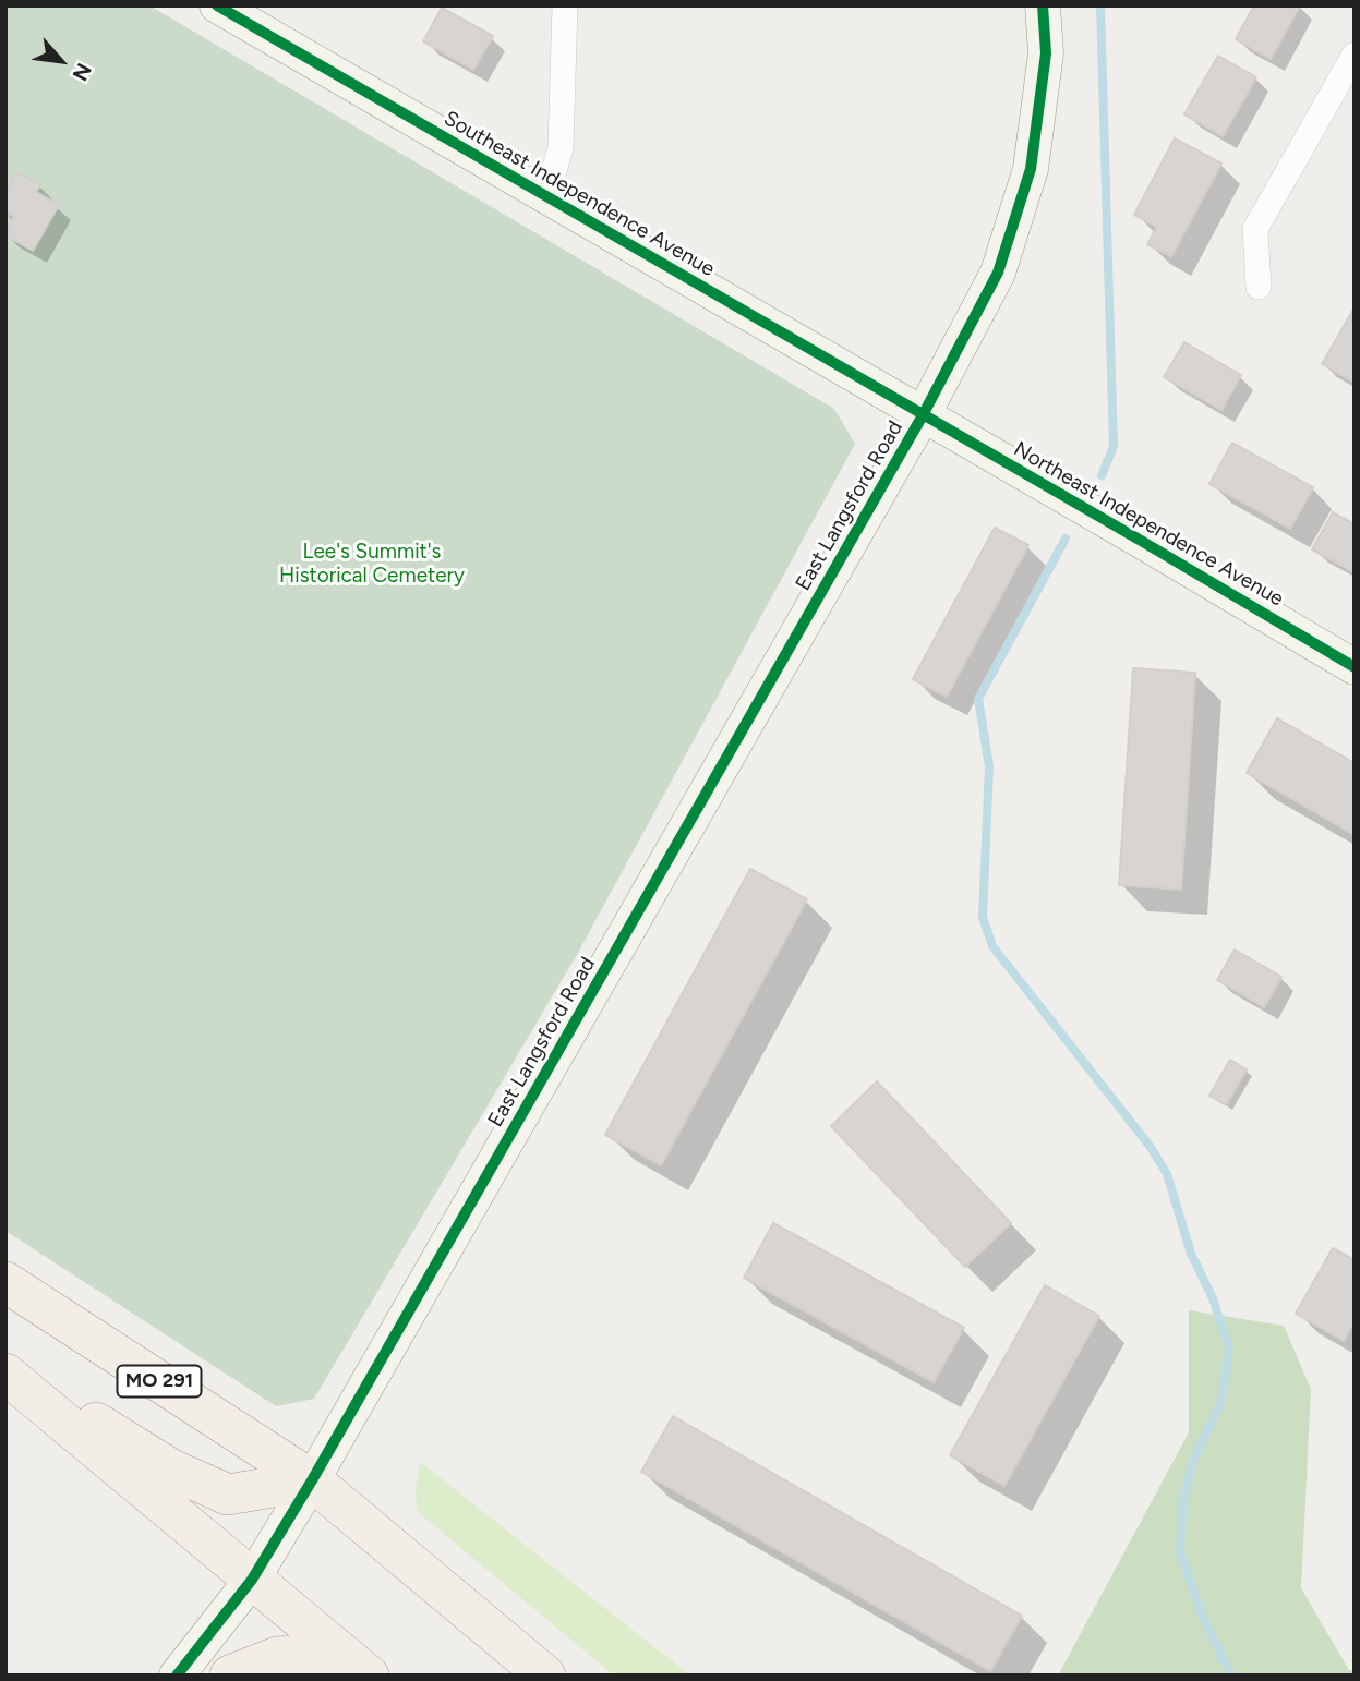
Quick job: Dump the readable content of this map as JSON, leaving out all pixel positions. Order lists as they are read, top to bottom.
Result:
{
  "streets": {
    "main road": ["MO 291"],
    "street": ["Southeast Independence Avenue", "East Langsford Road", "Northeast Independence Avenue"]
  },
  "crossings": [
    ["Southeast Independence Avenue", "East Langsford Road"],
    ["Southeast Independence Avenue", "Northeast Independence Avenue"],
    ["East Langsford Road", "Northeast Independence Avenue"],
    ["East Langsford Road", "MO 291"]
  ],
  "parks": ["Lee's Summit's Historical Cemetery"],
  "north": "bottom right"
}
